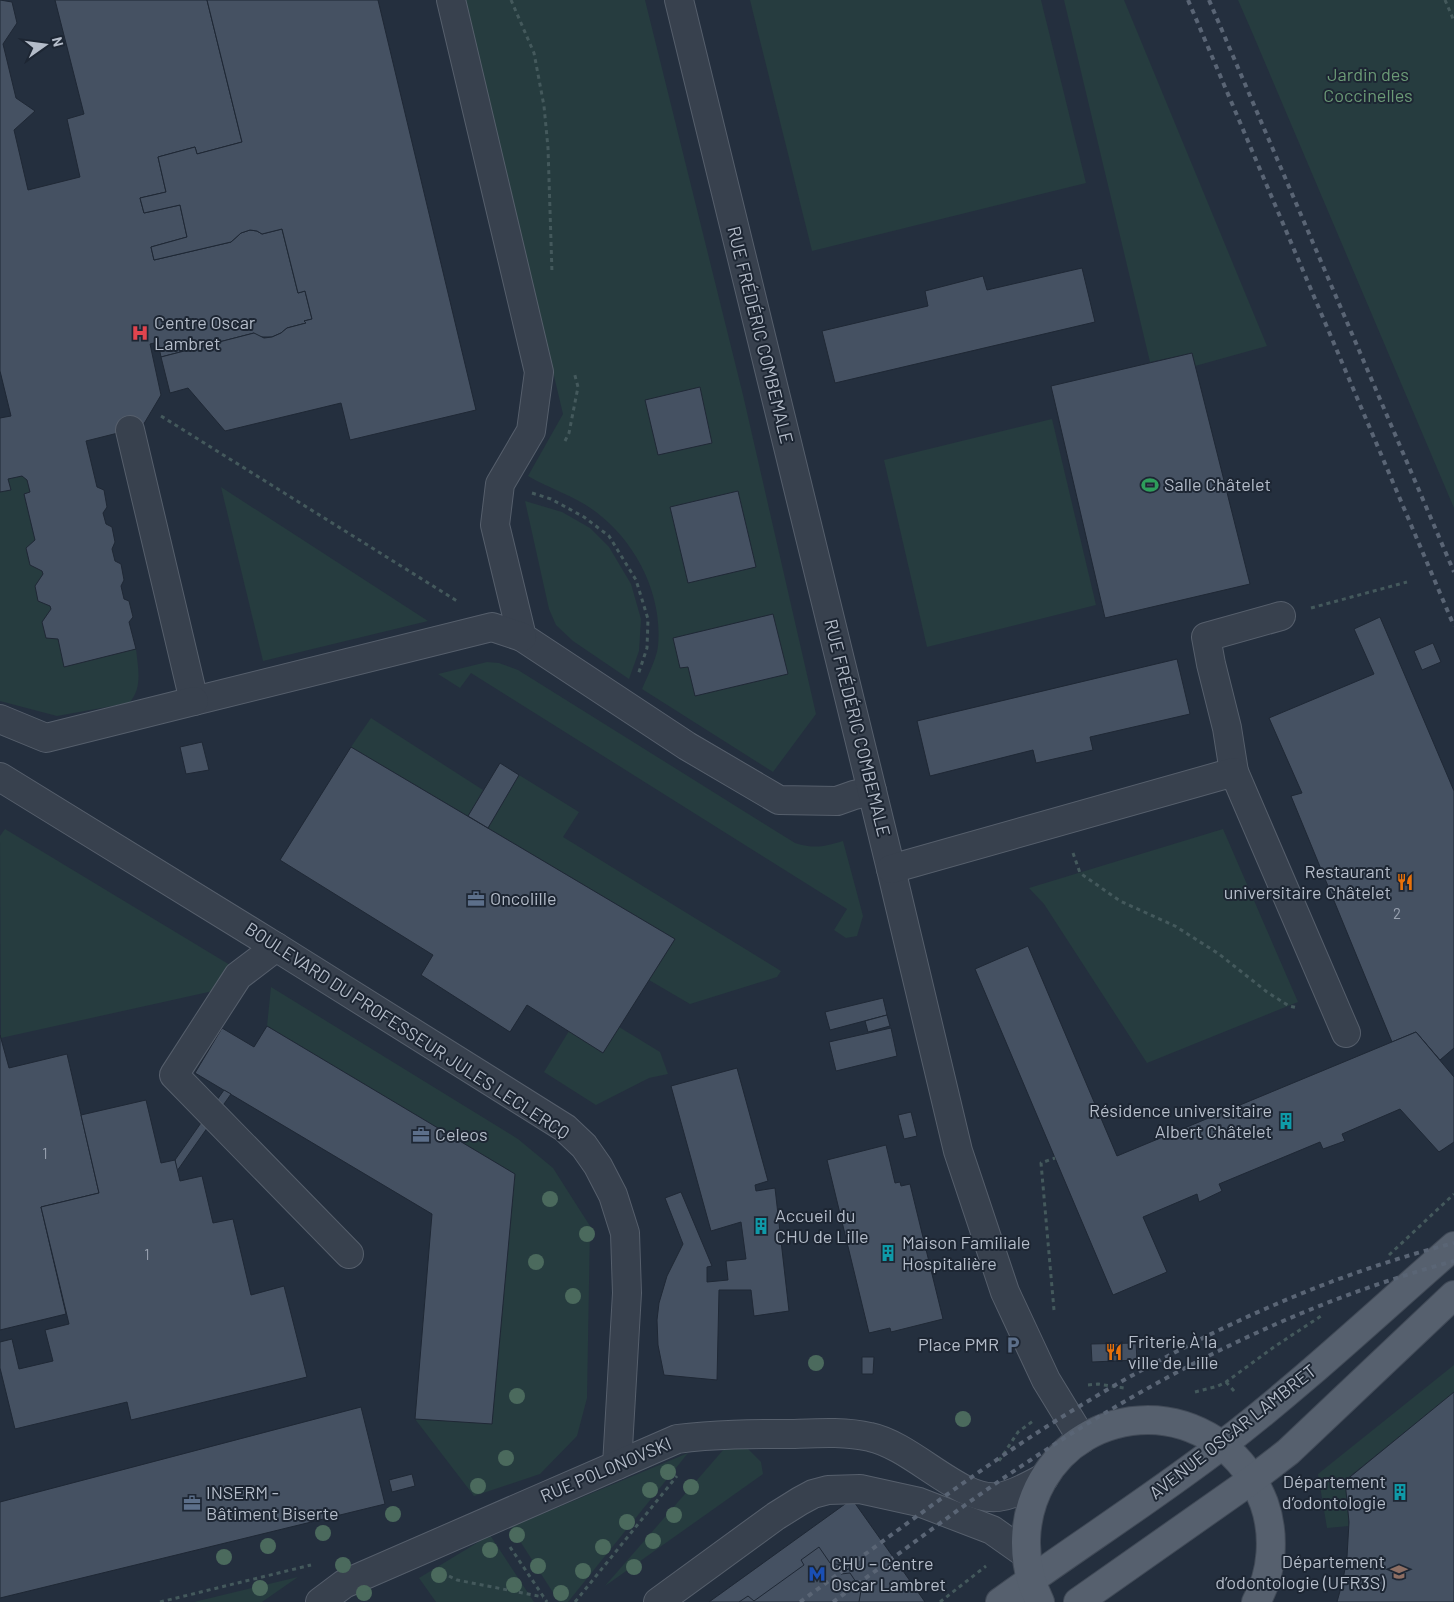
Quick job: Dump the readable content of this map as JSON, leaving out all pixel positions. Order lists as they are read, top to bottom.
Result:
{
  "streets": {
    "main road": ["AVENUE OSCAR LAMBRET"],
    "street": ["RUE FRÉDÉRIC COMBEMALE", "BOULEVARD DU PROFESSEUR JULES LECLERCQ", "RUE POLONOVSKI"]
  },
  "crossings": [
    ["BOULEVARD DU PROFESSEUR JULES LECLERCQ", "RUE POLONOVSKI"]
  ],
  "parks": ["Jardin des Coccinelles"],
  "places": {
    "hospital": ["Centre Oscar Lambret"],
    "sports": ["Salle Châtelet"],
    "restaurant": ["Restaurant universitaire Châtelet", "Friterie À la ville de Lille"],
    "office": ["Oncolille", "Celeos", "INSERM - Bâtiment Biserte"],
    "building": [
      "Résidence universitaire Albert Châtelet",
      "Accueil du CHU de Lille",
      "Maison Familiale Hospitalière",
      "Département d’odontologie"
    ],
    "parking": ["Place PMR"],
    "school or university": ["Département d’odontologie (UFR3S)"],
    "metro station": ["CHU – Centre Oscar Lambret"]
  },
  "house_numbers": ["2", "1", "1"],
  "north": "right"
}
